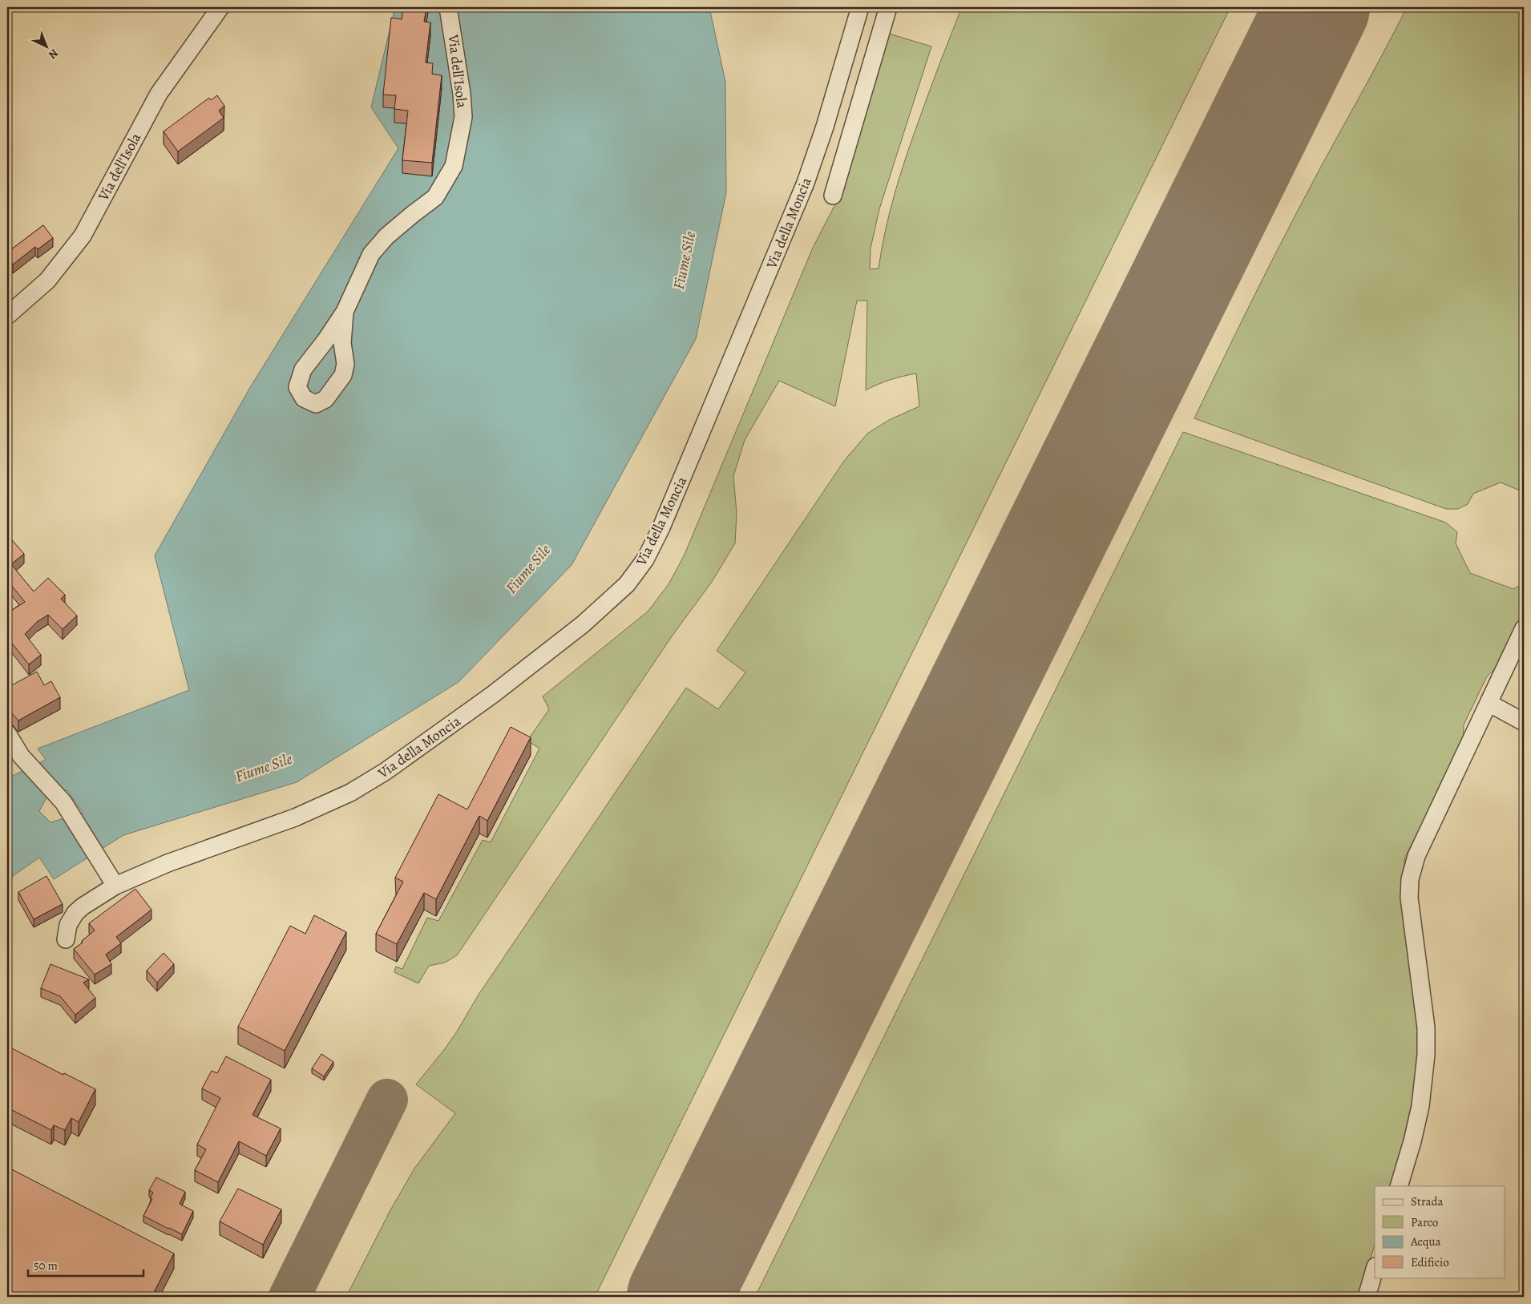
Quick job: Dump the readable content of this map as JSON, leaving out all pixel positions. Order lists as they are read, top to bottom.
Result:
{
  "streets": {
    "street": ["Via dell'Isola", "Via della Moncia"]
  },
  "water": ["Fiume Sile"],
  "legend": [
    "Strada",
    "Parco",
    "Acqua",
    "Edificio"
  ],
  "scale_bar": "50 m",
  "north": "bottom right"
}
